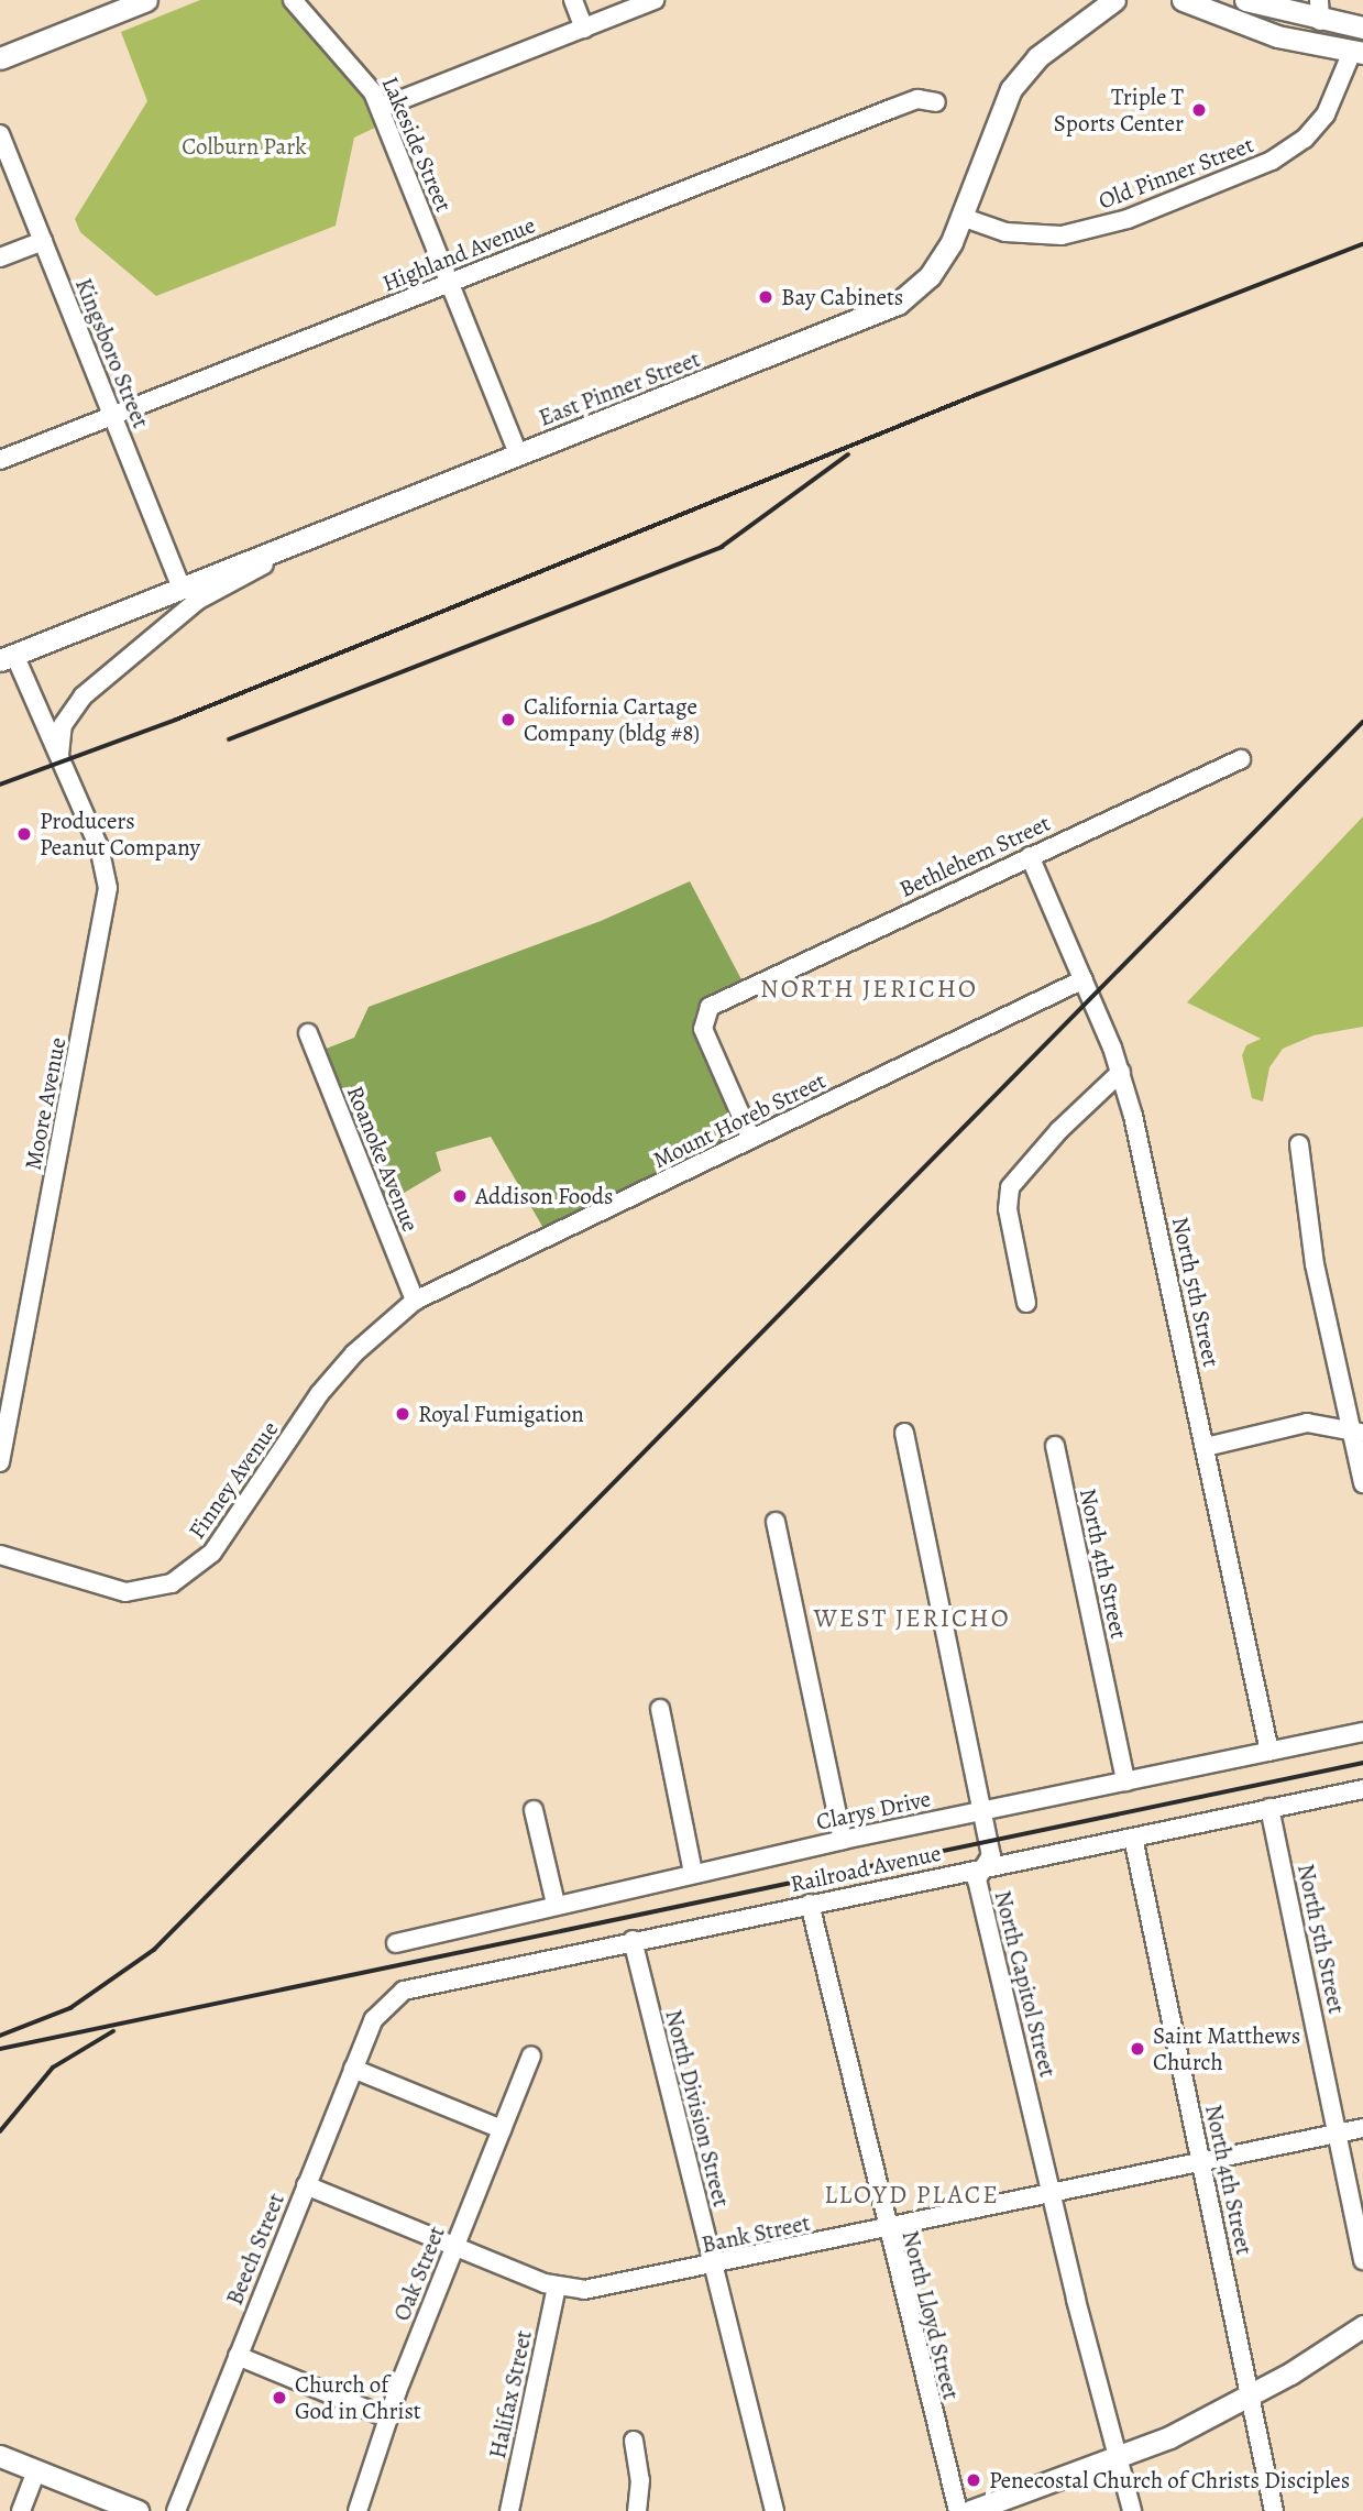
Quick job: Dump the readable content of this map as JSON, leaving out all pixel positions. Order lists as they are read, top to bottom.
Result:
{
  "streets": {
    "main road": ["East Pinner Street"],
    "street": [
      "Lakeside Street",
      "Old Pinner Street",
      "Highland Avenue",
      "Kingsboro Street",
      "Bethlehem Street",
      "Moore Avenue",
      "Mount Horeb Street",
      "Roanoke Avenue",
      "North 5th Street",
      "Finney Avenue",
      "North 4th Street",
      "Clarys Drive",
      "Railroad Avenue",
      "North Capitol Street",
      "North Division Street",
      "Bank Street",
      "Beech Street",
      "Oak Street",
      "North Lloyd Street",
      "Halifax Street"
    ]
  },
  "crossings": [
    ["Lakeside Street", "Highland Avenue"],
    ["Lakeside Street", "East Pinner Street"],
    ["Old Pinner Street", "East Pinner Street"],
    ["Highland Avenue", "Kingsboro Street"],
    ["Kingsboro Street", "East Pinner Street"],
    ["East Pinner Street", "Moore Avenue"],
    ["Bethlehem Street", "Mount Horeb Street"],
    ["Bethlehem Street", "North 5th Street"],
    ["Mount Horeb Street", "Roanoke Avenue"],
    ["Mount Horeb Street", "North 5th Street"],
    ["Mount Horeb Street", "Finney Avenue"],
    ["Roanoke Avenue", "Finney Avenue"],
    ["North 5th Street", "Clarys Drive"],
    ["North 5th Street", "Railroad Avenue"],
    ["North 5th Street", "Bank Street"],
    ["North 4th Street", "Clarys Drive"],
    ["North 4th Street", "Railroad Avenue"],
    ["North 4th Street", "Bank Street"],
    ["Clarys Drive", "North Capitol Street"],
    ["Railroad Avenue", "North Capitol Street"],
    ["Railroad Avenue", "North Division Street"],
    ["Railroad Avenue", "Beech Street"],
    ["Railroad Avenue", "North Lloyd Street"],
    ["North Capitol Street", "Bank Street"],
    ["North Division Street", "Bank Street"],
    ["Bank Street", "Beech Street"],
    ["Bank Street", "Oak Street"],
    ["Bank Street", "North Lloyd Street"],
    ["Bank Street", "Halifax Street"]
  ],
  "districts": ["NORTH JERICHO", "WEST JERICHO", "LLOYD PLACE"],
  "parks": ["Colburn Park"],
  "places": [
    "Triple T Sports Center",
    "Bay Cabinets",
    "California Cartage Company (bldg #8)",
    "Producers Peanut Company",
    "Addison Foods",
    "Royal Fumigation",
    "Saint Matthews Church",
    "Church of God in Christ",
    "Penecostal Church of Christs Disciples"
  ]
}
